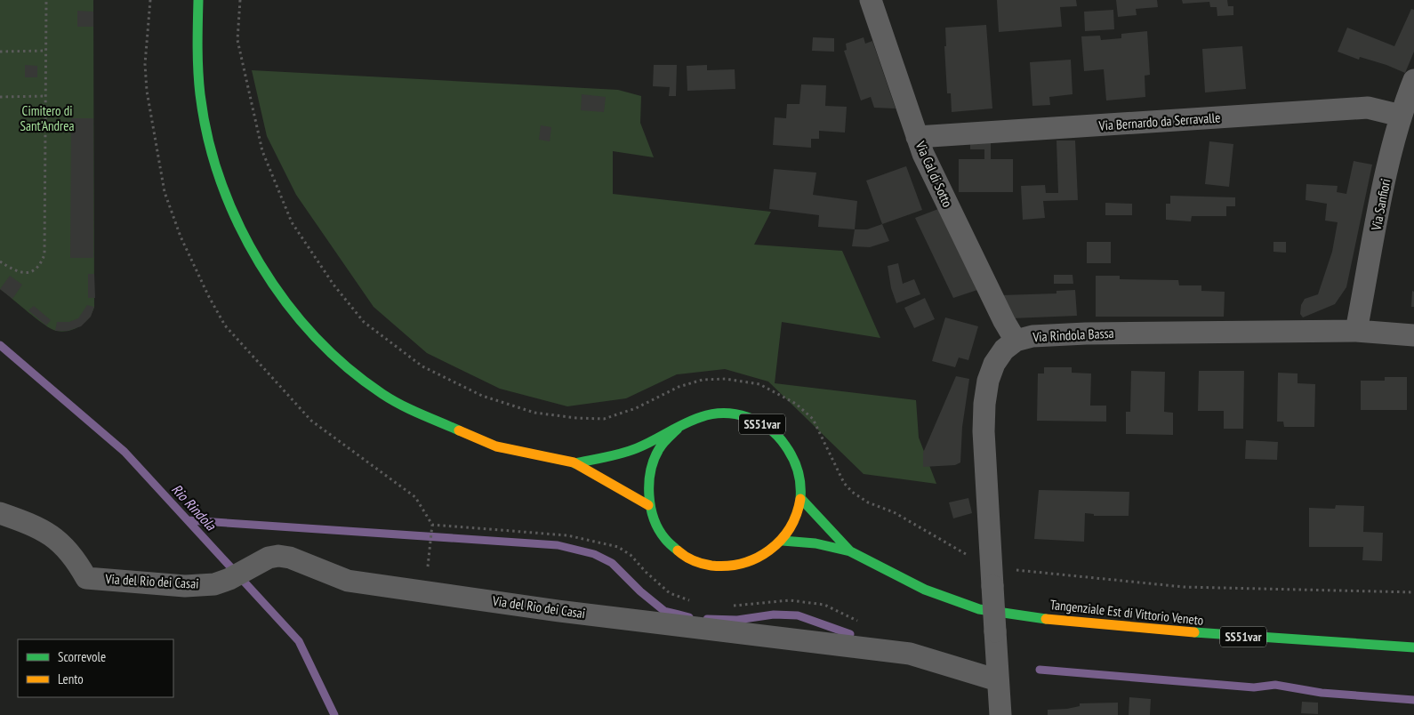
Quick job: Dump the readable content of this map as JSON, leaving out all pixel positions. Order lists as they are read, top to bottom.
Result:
{
  "streets": {
    "main road": ["SS51var", "Tangenziale Est di Vittorio Veneto"],
    "street": [
      "Via Bernardo da Serravalle",
      "Via Cal di Sotto",
      "Via Sanfiori",
      "Via Rindola Bassa",
      "Via del Rio dei Casai"
    ]
  },
  "crossings": [
    ["Via Bernardo da Serravalle", "Via Cal di Sotto"],
    ["Via Bernardo da Serravalle", "Via Sanfiori"],
    ["Via Cal di Sotto", "Via Rindola Bassa"],
    ["Via Sanfiori", "Via Rindola Bassa"],
    ["Via Rindola Bassa", "Via del Rio dei Casai"],
    ["SS51var", "Tangenziale Est di Vittorio Veneto"]
  ],
  "water": ["Rio Rindola"],
  "parks": ["Cimitero di Sant'Andrea"],
  "legend": ["Scorrevole", "Lento"]
}
